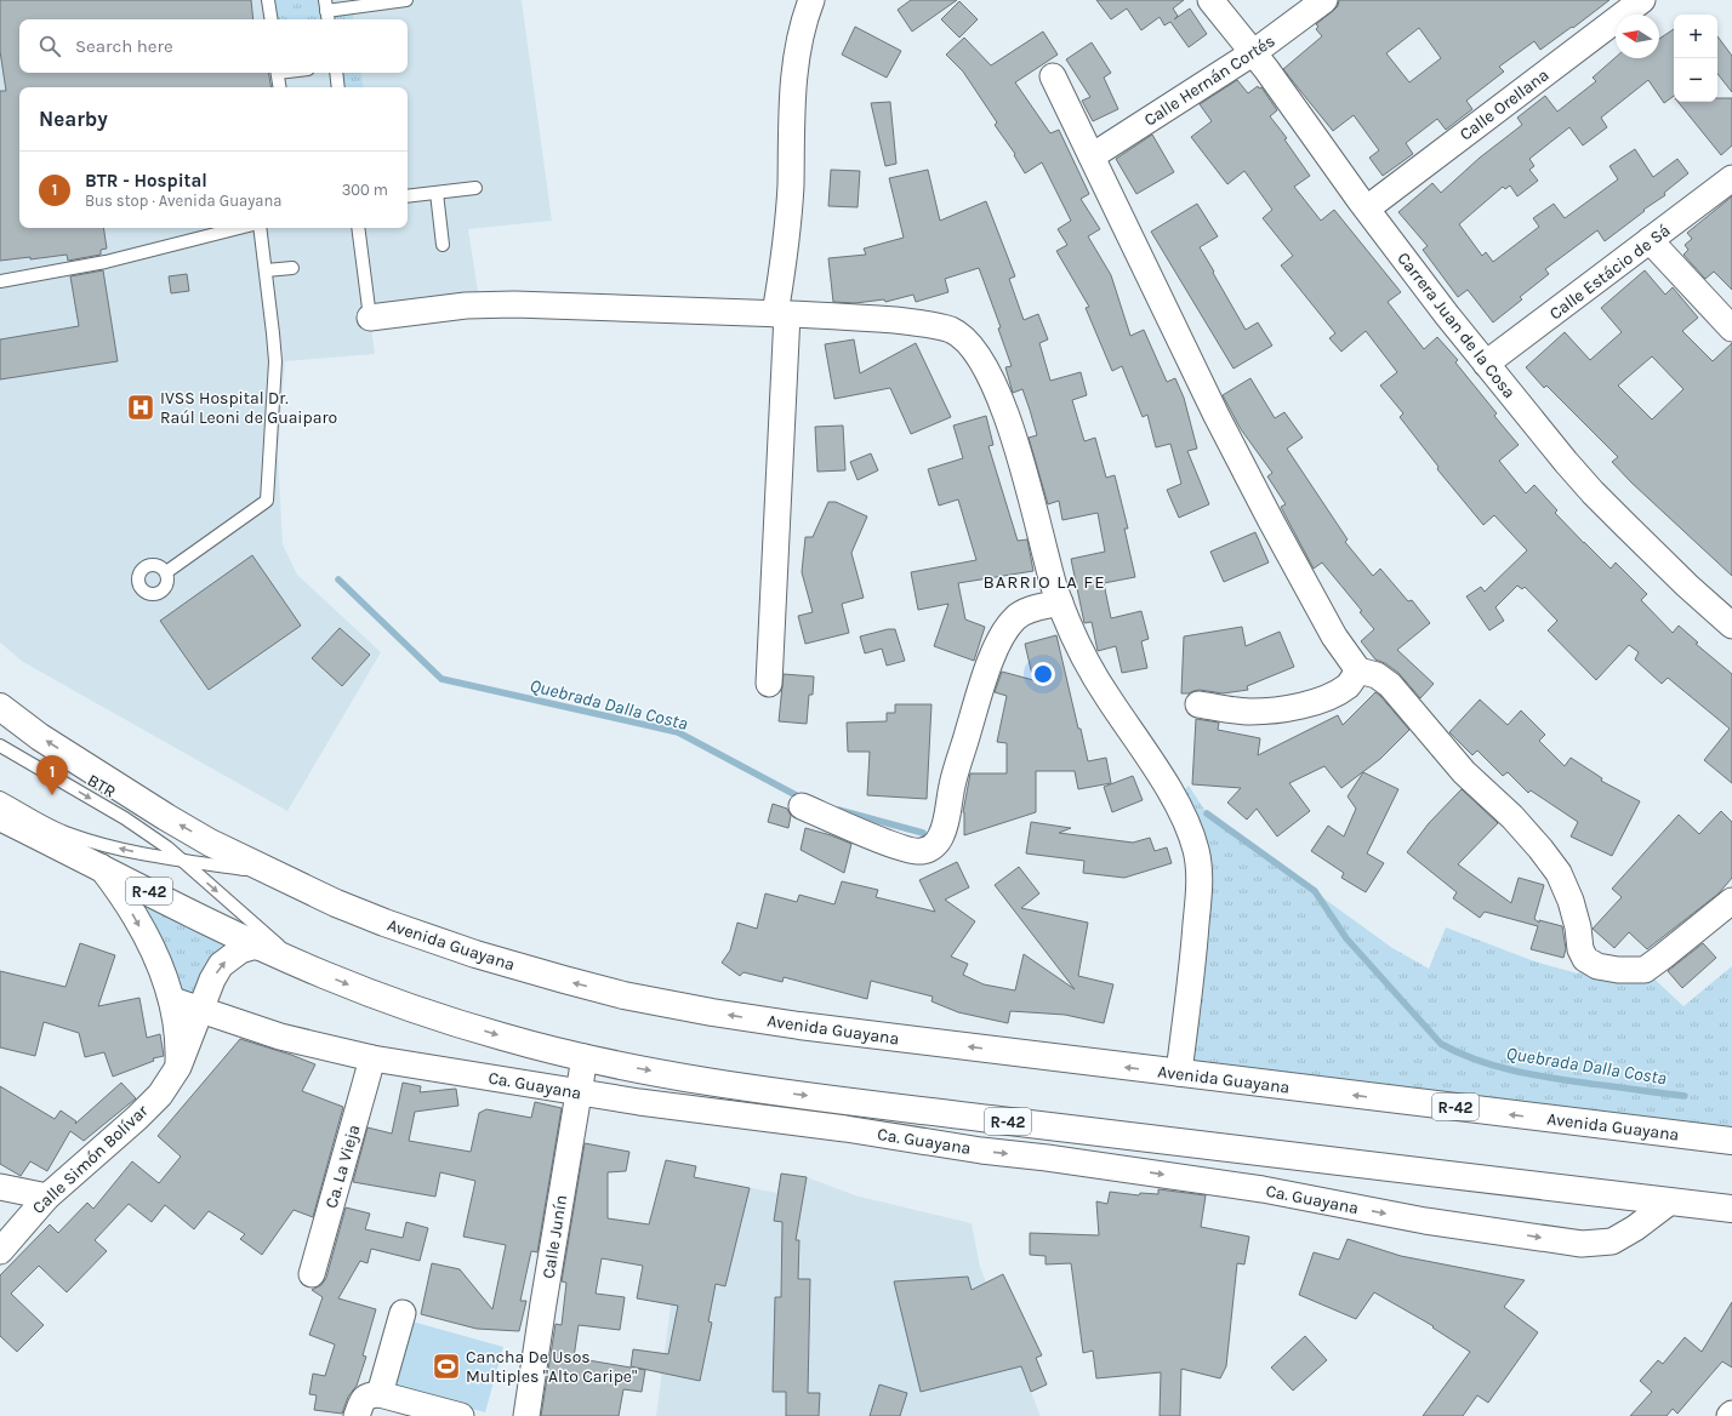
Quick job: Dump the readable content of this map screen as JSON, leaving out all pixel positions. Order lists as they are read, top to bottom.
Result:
{
  "streets": {
    "main road": ["R-42", "Avenida Guayana"],
    "street": [
      "Calle Hernán Cortés",
      "Calle Orellana",
      "Calle Estácio de Sá",
      "Carrera Juan de la Cosa",
      "Ca. Guayana",
      "Calle Simón Bolívar",
      "Ca. La Vieja",
      "Calle Junín"
    ],
    "lane": ["BTR"]
  },
  "crossings": [
    ["Calle Hernán Cortés", "Carrera Juan de la Cosa"],
    ["Calle Orellana", "Carrera Juan de la Cosa"],
    ["Calle Estácio de Sá", "Carrera Juan de la Cosa"],
    ["BTR", "R-42"],
    ["R-42", "Ca. Guayana"],
    ["R-42", "Calle Simón Bolívar"],
    ["R-42", "Calle Junín"],
    ["Ca. Guayana", "Calle Simón Bolívar"],
    ["Ca. Guayana", "Ca. La Vieja"],
    ["Ca. Guayana", "Calle Junín"]
  ],
  "one_way": ["Ca. Guayana"],
  "districts": ["BARRIO LA FE"],
  "water": ["Quebrada Dalla Costa"],
  "places": {
    "hospital": ["IVSS Hospital Dr. Raúl Leoni de Guaiparo"],
    "sports": ["Cancha De Usos Multiples \"Alto Caripe\""]
  },
  "north": "left",
  "page": {
    "map_buttons": ["+", "−"],
    "search": "Search here",
    "heading": "Nearby",
    "list": [
      {
        "mark": "1",
        "name": "BTR - Hospital",
        "note": "Bus stop · Avenida Guayana",
        "value": "300 m"
      }
    ],
    "pins": "1"
  }
}
